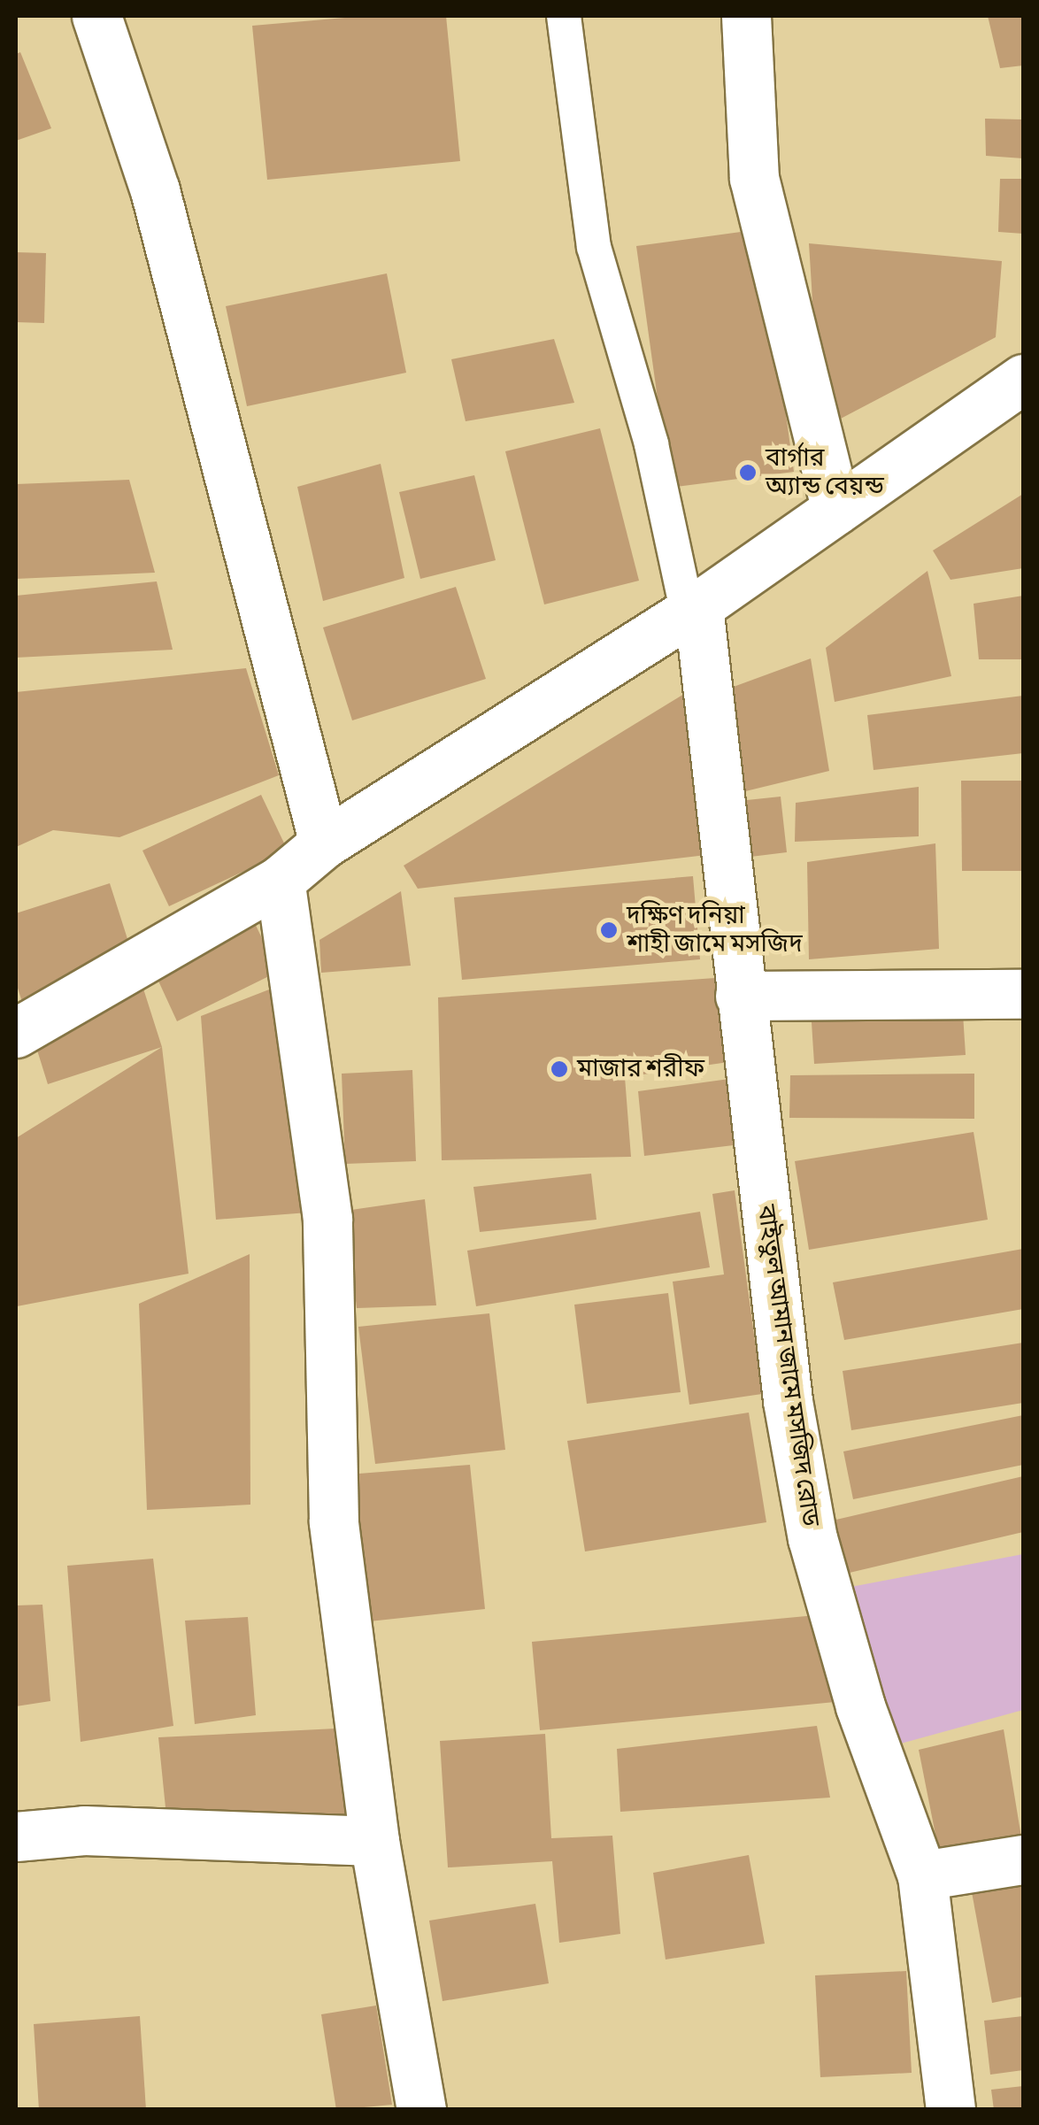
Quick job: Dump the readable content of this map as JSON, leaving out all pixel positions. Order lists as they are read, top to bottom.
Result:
{
  "streets": {
    "street": ["বাইতুল আমান জামে মসজিদ রোড"]
  },
  "places": ["বার্গার অ্যান্ড বেয়ন্ড", "দক্ষিণ দনিয়া শাহী জামে মসজিদ", "মাজার শরীফ"]
}
